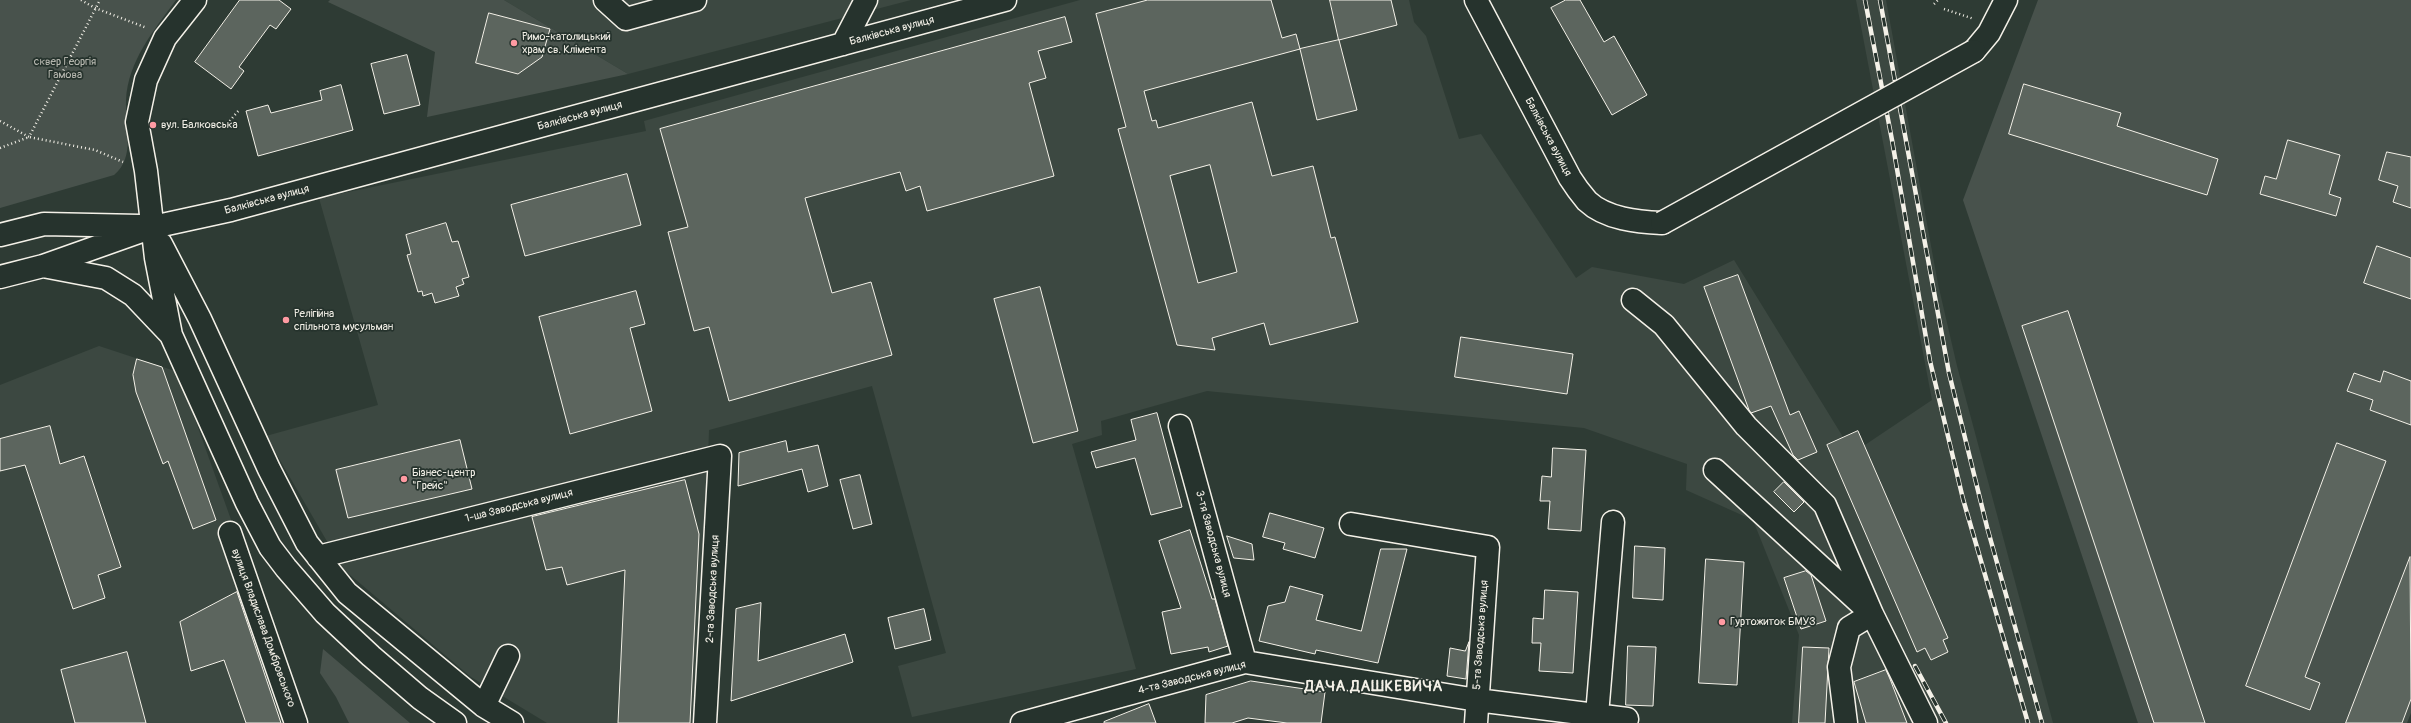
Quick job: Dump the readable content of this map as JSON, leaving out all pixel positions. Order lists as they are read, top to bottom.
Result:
{
  "streets": {
    "street": [
      "Балківська вулиця",
      "1-ша Заводська вулиця",
      "3-тя Заводська вулиця",
      "2-га Заводська вулиця",
      "вулиця Владислава Домбровського",
      "5-та Заводська вулиця",
      "4-та Заводська вулиця"
    ]
  },
  "crossings": [
    ["1-ша Заводська вулиця", "2-га Заводська вулиця"],
    ["3-тя Заводська вулиця", "4-та Заводська вулиця"],
    ["5-та Заводська вулиця", "4-та Заводська вулиця"]
  ],
  "districts": ["ДАЧА ДАШКЕВИЧА"],
  "parks": ["сквер Георгія Гамова"],
  "places": [
    "Римо-католицький храм св. Клімента",
    "вул. Балковська",
    "Релігійна спільнота мусульман",
    "Бізнес-центр \"Грейс\"",
    "Гуртожиток БМУЗ"
  ]
}
